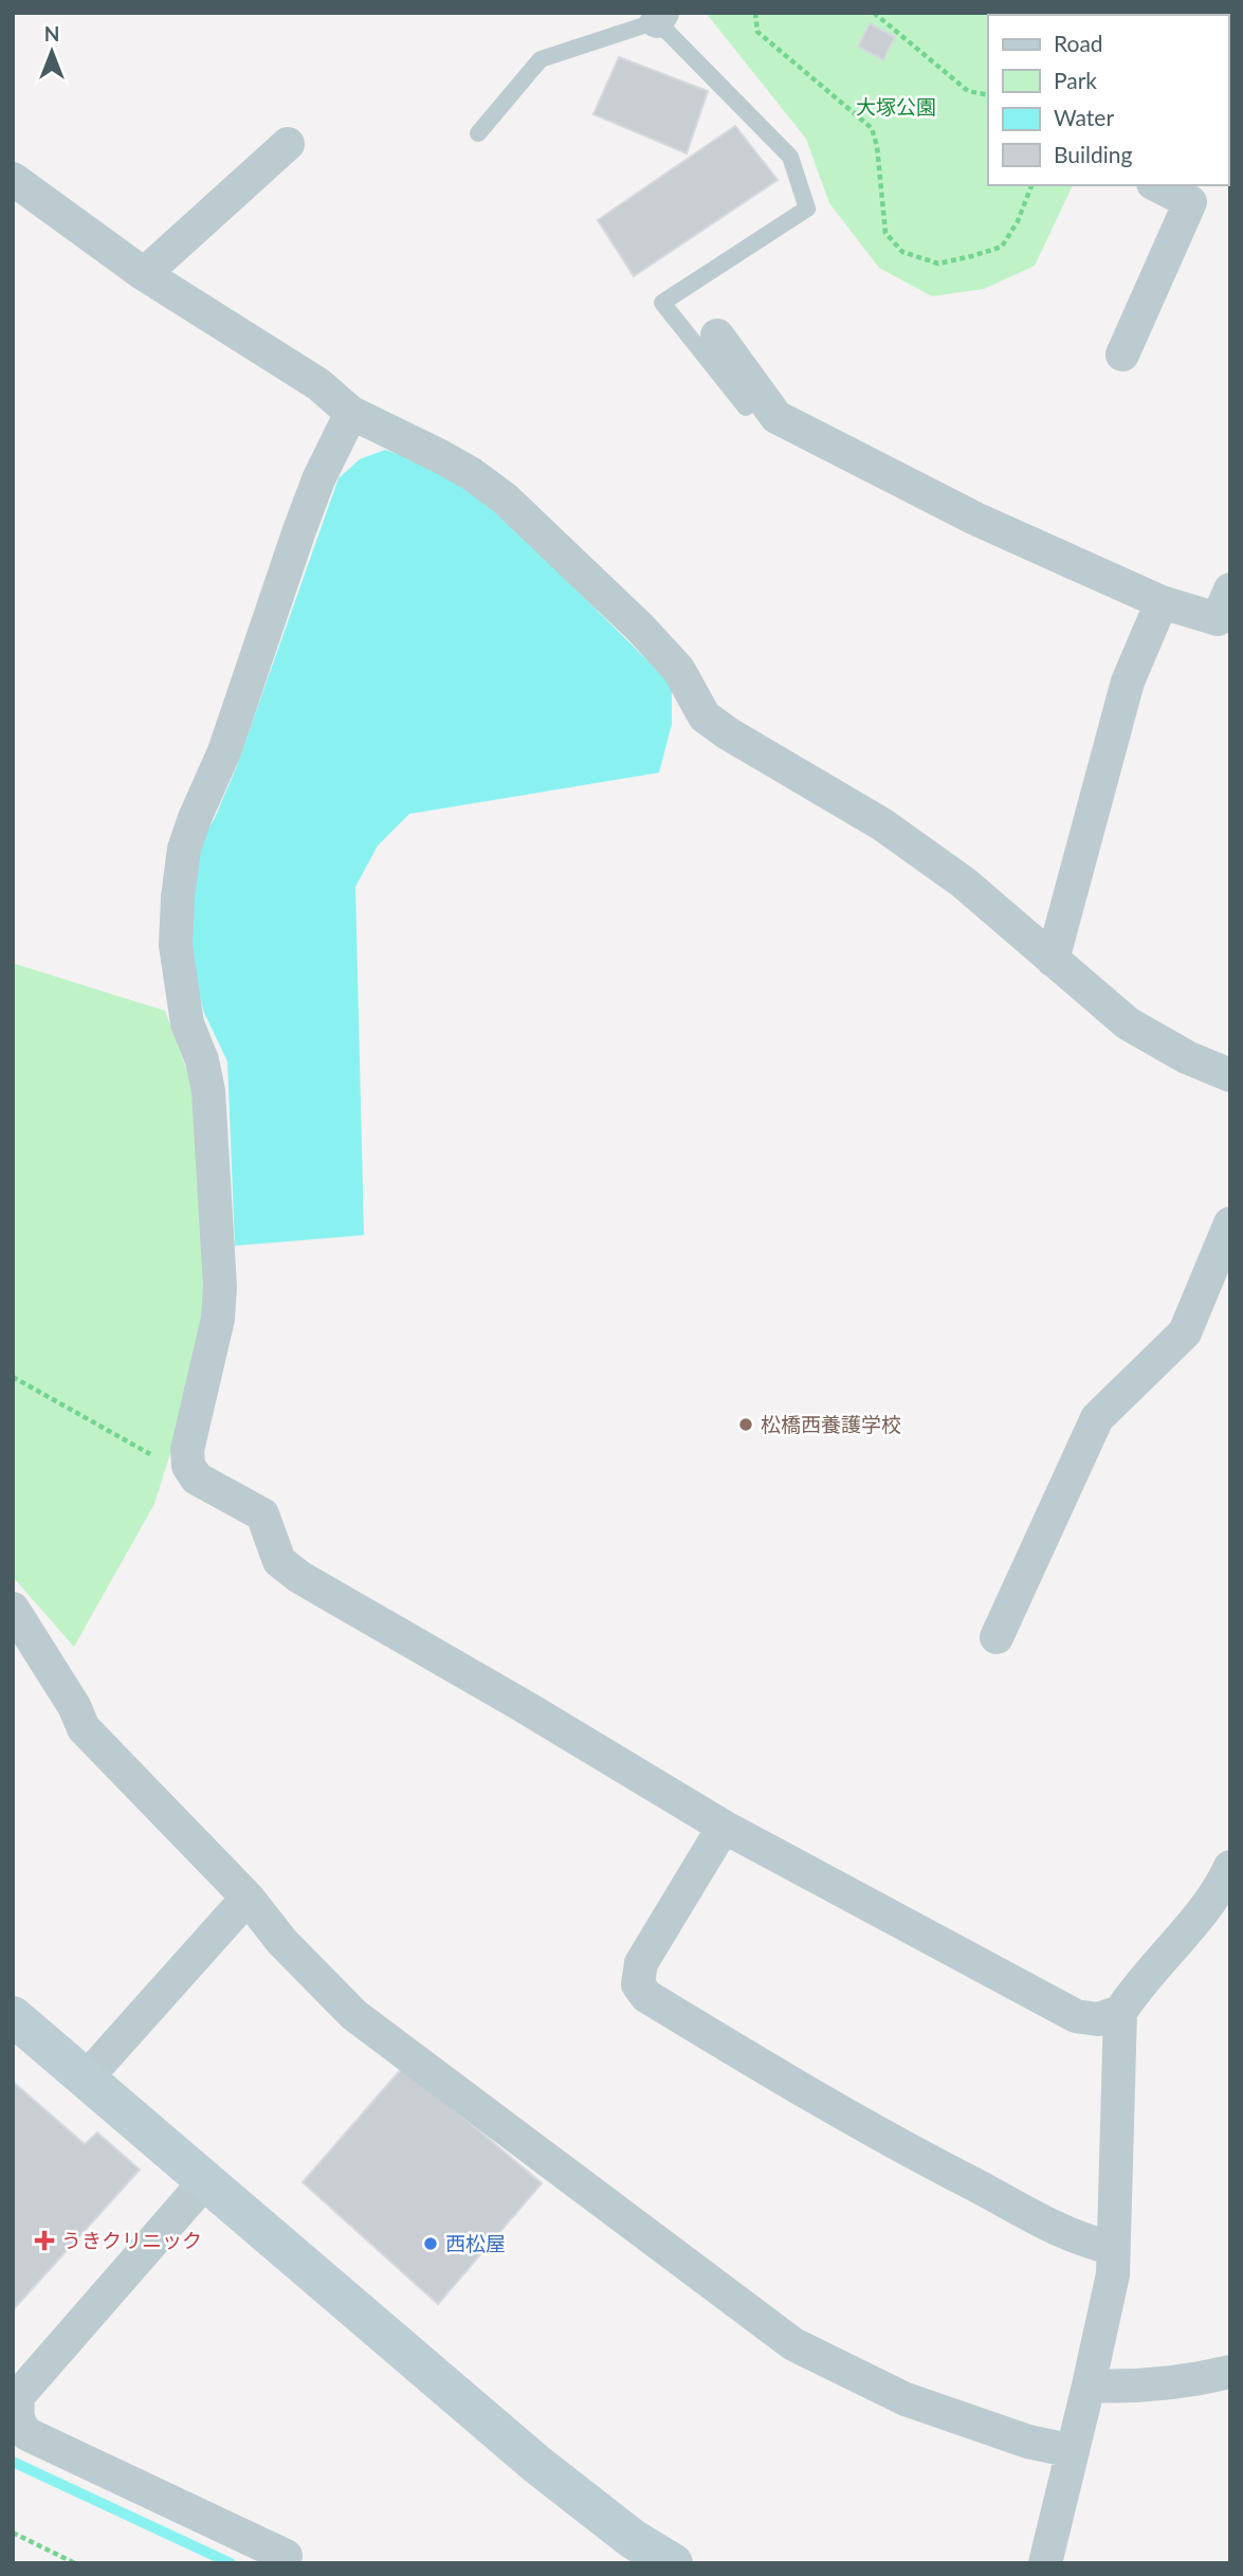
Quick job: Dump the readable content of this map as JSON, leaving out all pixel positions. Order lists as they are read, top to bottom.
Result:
{
  "parks": ["大塚公園"],
  "places": {
    "other": ["松橋西養護学校", "西松屋"],
    "health": ["うきクリニック"]
  },
  "legend": [
    "Road",
    "Park",
    "Water",
    "Building"
  ],
  "north": "top"
}
